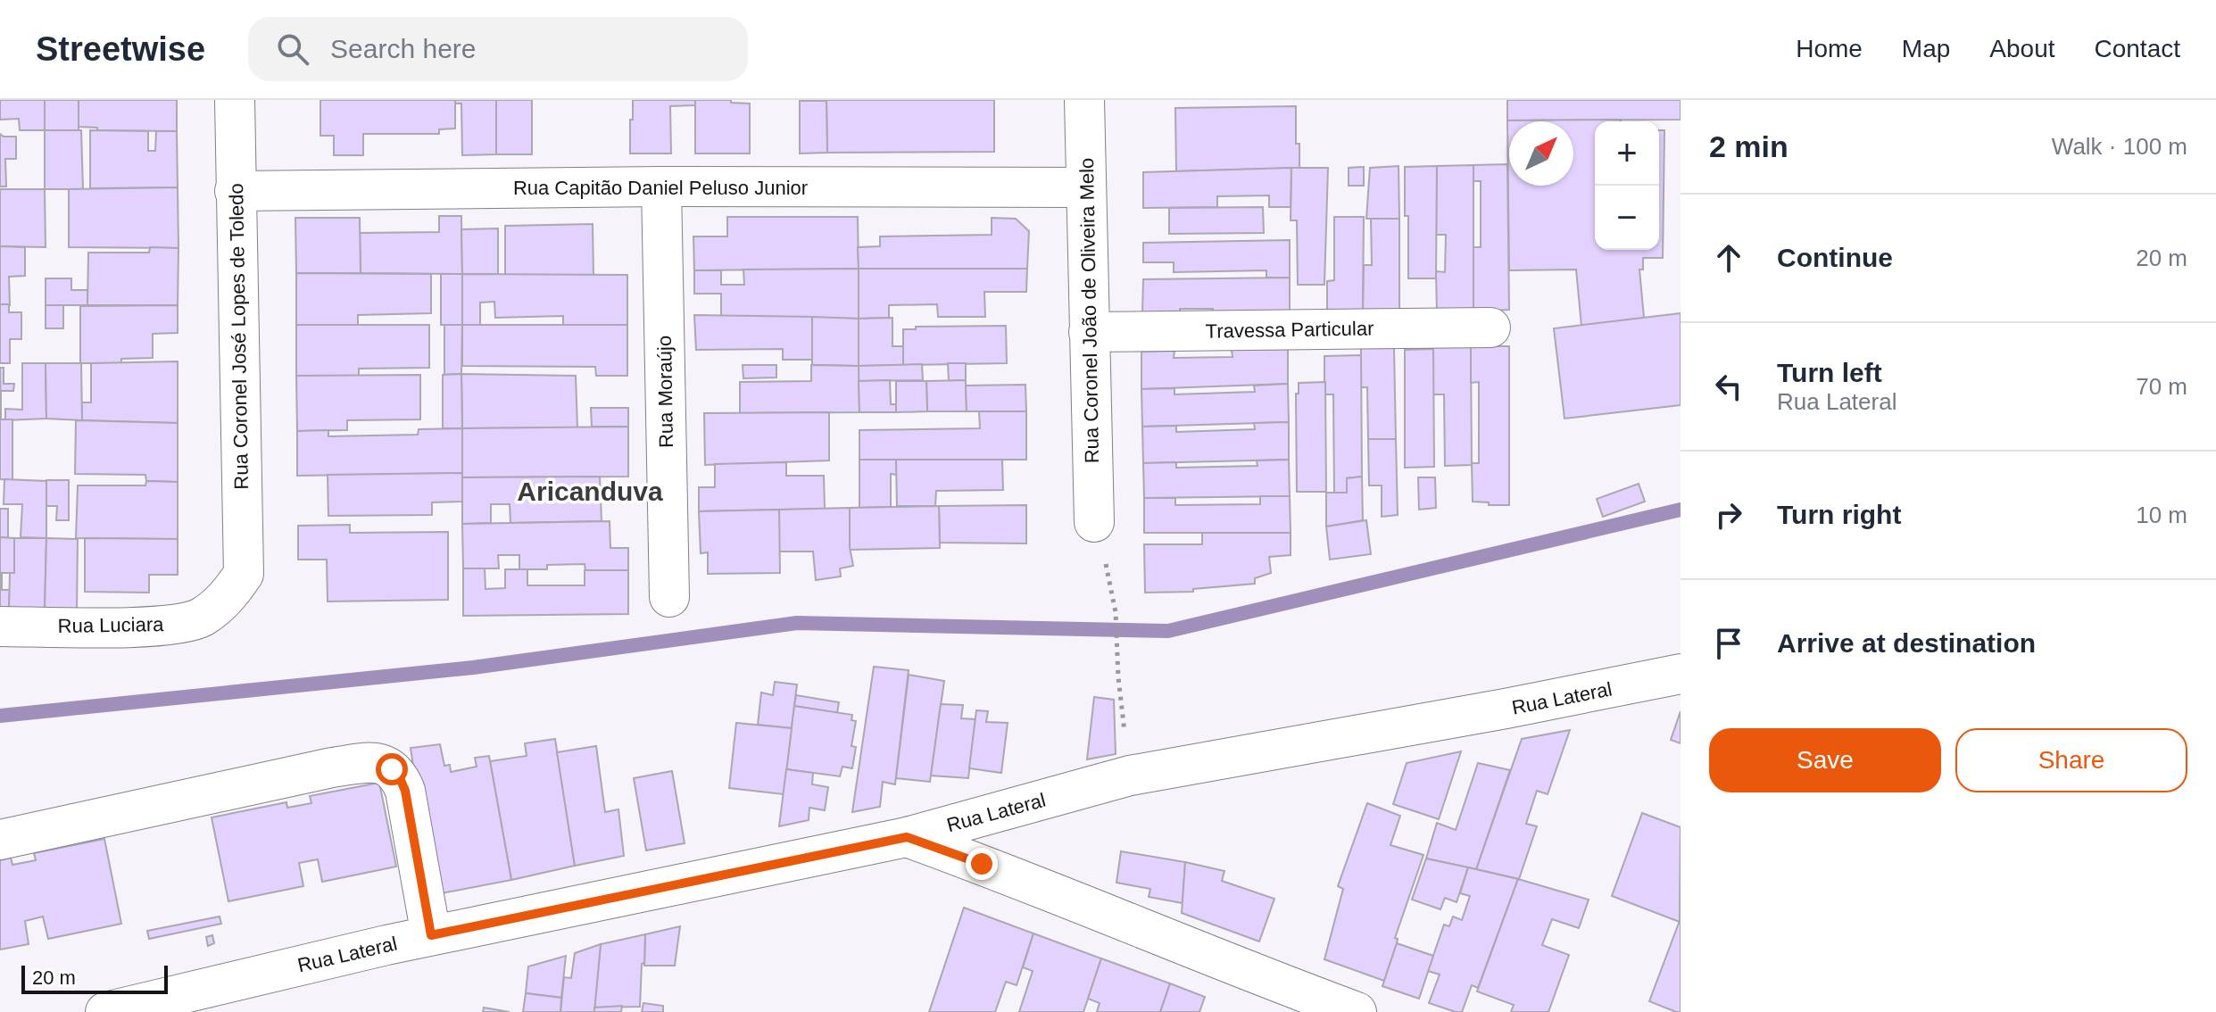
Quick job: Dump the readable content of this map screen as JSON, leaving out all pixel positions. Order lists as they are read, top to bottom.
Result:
{
  "streets": {
    "street": [
      "Rua Capitão Daniel Peluso Junior",
      "Rua Coronel João de Oliveira Melo",
      "Travessa Particular",
      "Rua Coronel José Lopes de Toledo",
      "Rua Moraújo",
      "Rua Luciara",
      "Rua Lateral"
    ]
  },
  "crossings": [
    ["Rua Capitão Daniel Peluso Junior", "Rua Coronel João de Oliveira Melo"],
    ["Rua Capitão Daniel Peluso Junior", "Rua Coronel José Lopes de Toledo"],
    ["Rua Capitão Daniel Peluso Junior", "Rua Moraújo"],
    ["Rua Coronel João de Oliveira Melo", "Travessa Particular"],
    ["Rua Coronel José Lopes de Toledo", "Rua Luciara"]
  ],
  "districts": ["Aricanduva"],
  "scale_bar": "20 m",
  "north": "top right",
  "page": {
    "header": "Streetwise",
    "search": "Search here",
    "nav": [
      "Home",
      "Map",
      "About",
      "Contact"
    ],
    "heading": ["2 min", "Walk · 100 m"],
    "map_buttons": ["+", "−"],
    "list": [
      ["Continue", "20 m"],
      ["Turn left", "Rua Lateral", "70 m"],
      ["Turn right", "10 m"],
      "Arrive at destination"
    ],
    "buttons": ["Save", "Share"],
    "scale": "20 m"
  }
}
